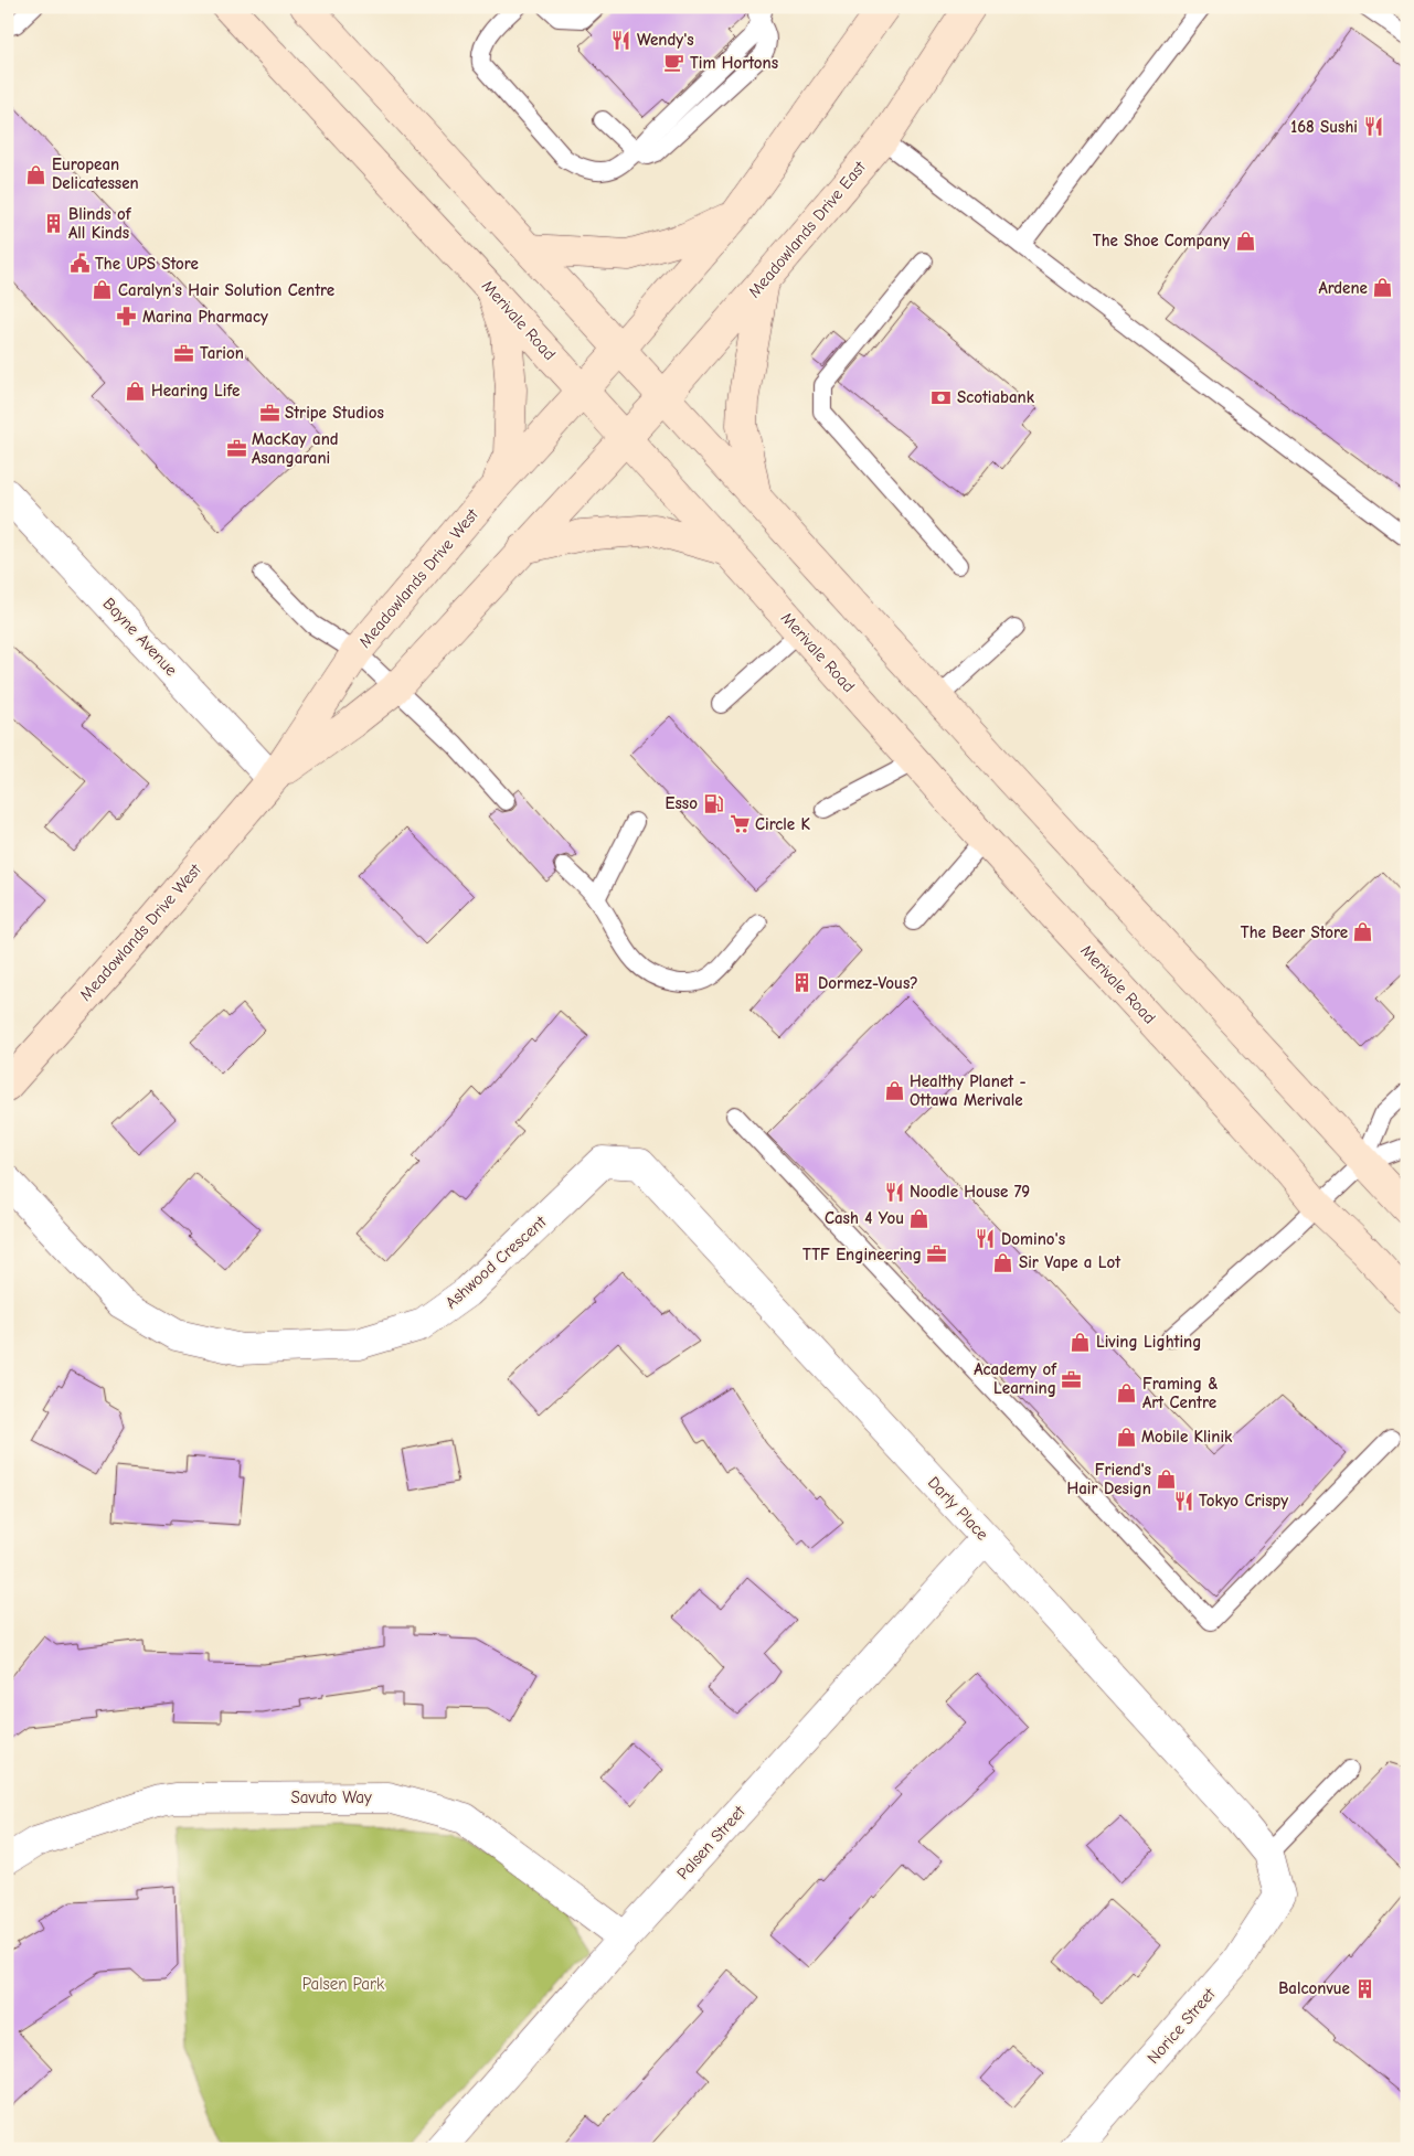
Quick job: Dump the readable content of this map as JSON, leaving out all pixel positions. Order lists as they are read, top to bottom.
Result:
{
  "streets": {
    "main road": ["Meadowlands Drive East", "Merivale Road", "Meadowlands Drive West"],
    "street": [
      "Bayne Avenue",
      "Ashwood Crescent",
      "Darly Place",
      "Savuto Way",
      "Palsen Street",
      "Norice Street"
    ]
  },
  "crossings": [
    ["Meadowlands Drive East", "Merivale Road"],
    ["Meadowlands Drive East", "Meadowlands Drive West"],
    ["Merivale Road", "Meadowlands Drive West"],
    ["Meadowlands Drive West", "Bayne Avenue"],
    ["Ashwood Crescent", "Darly Place"],
    ["Darly Place", "Palsen Street"],
    ["Darly Place", "Norice Street"],
    ["Savuto Way", "Palsen Street"]
  ],
  "parks": ["Palsen Park"],
  "places": {
    "restaurant": [
      "Wendy's",
      "168 Sushi",
      "Noodle House 79",
      "Domino's",
      "Tokyo Crispy"
    ],
    "cafe": ["Tim Hortons"],
    "shop": [
      "European Delicatessen",
      "The Shoe Company",
      "Ardene",
      "Caralyn's Hair Solution Centre",
      "Hearing Life",
      "The Beer Store",
      "Healthy Planet - Ottawa Merivale",
      "Cash 4 You",
      "Sir Vape a Lot",
      "Living Lighting",
      "Framing & Art Centre",
      "Mobile Klinik",
      "Friend's Hair Design"
    ],
    "building": ["Blinds of All Kinds", "Dormez-Vous?", "Balconvue"],
    "public building": ["The UPS Store"],
    "pharmacy": ["Marina Pharmacy"],
    "office": [
      "Tarion",
      "Stripe Studios",
      "MacKay and Asangarani",
      "TTF Engineering",
      "Academy of Learning"
    ],
    "bank": ["Scotiabank"],
    "fuel station": ["Esso"],
    "supermarket": ["Circle K"]
  }
}
